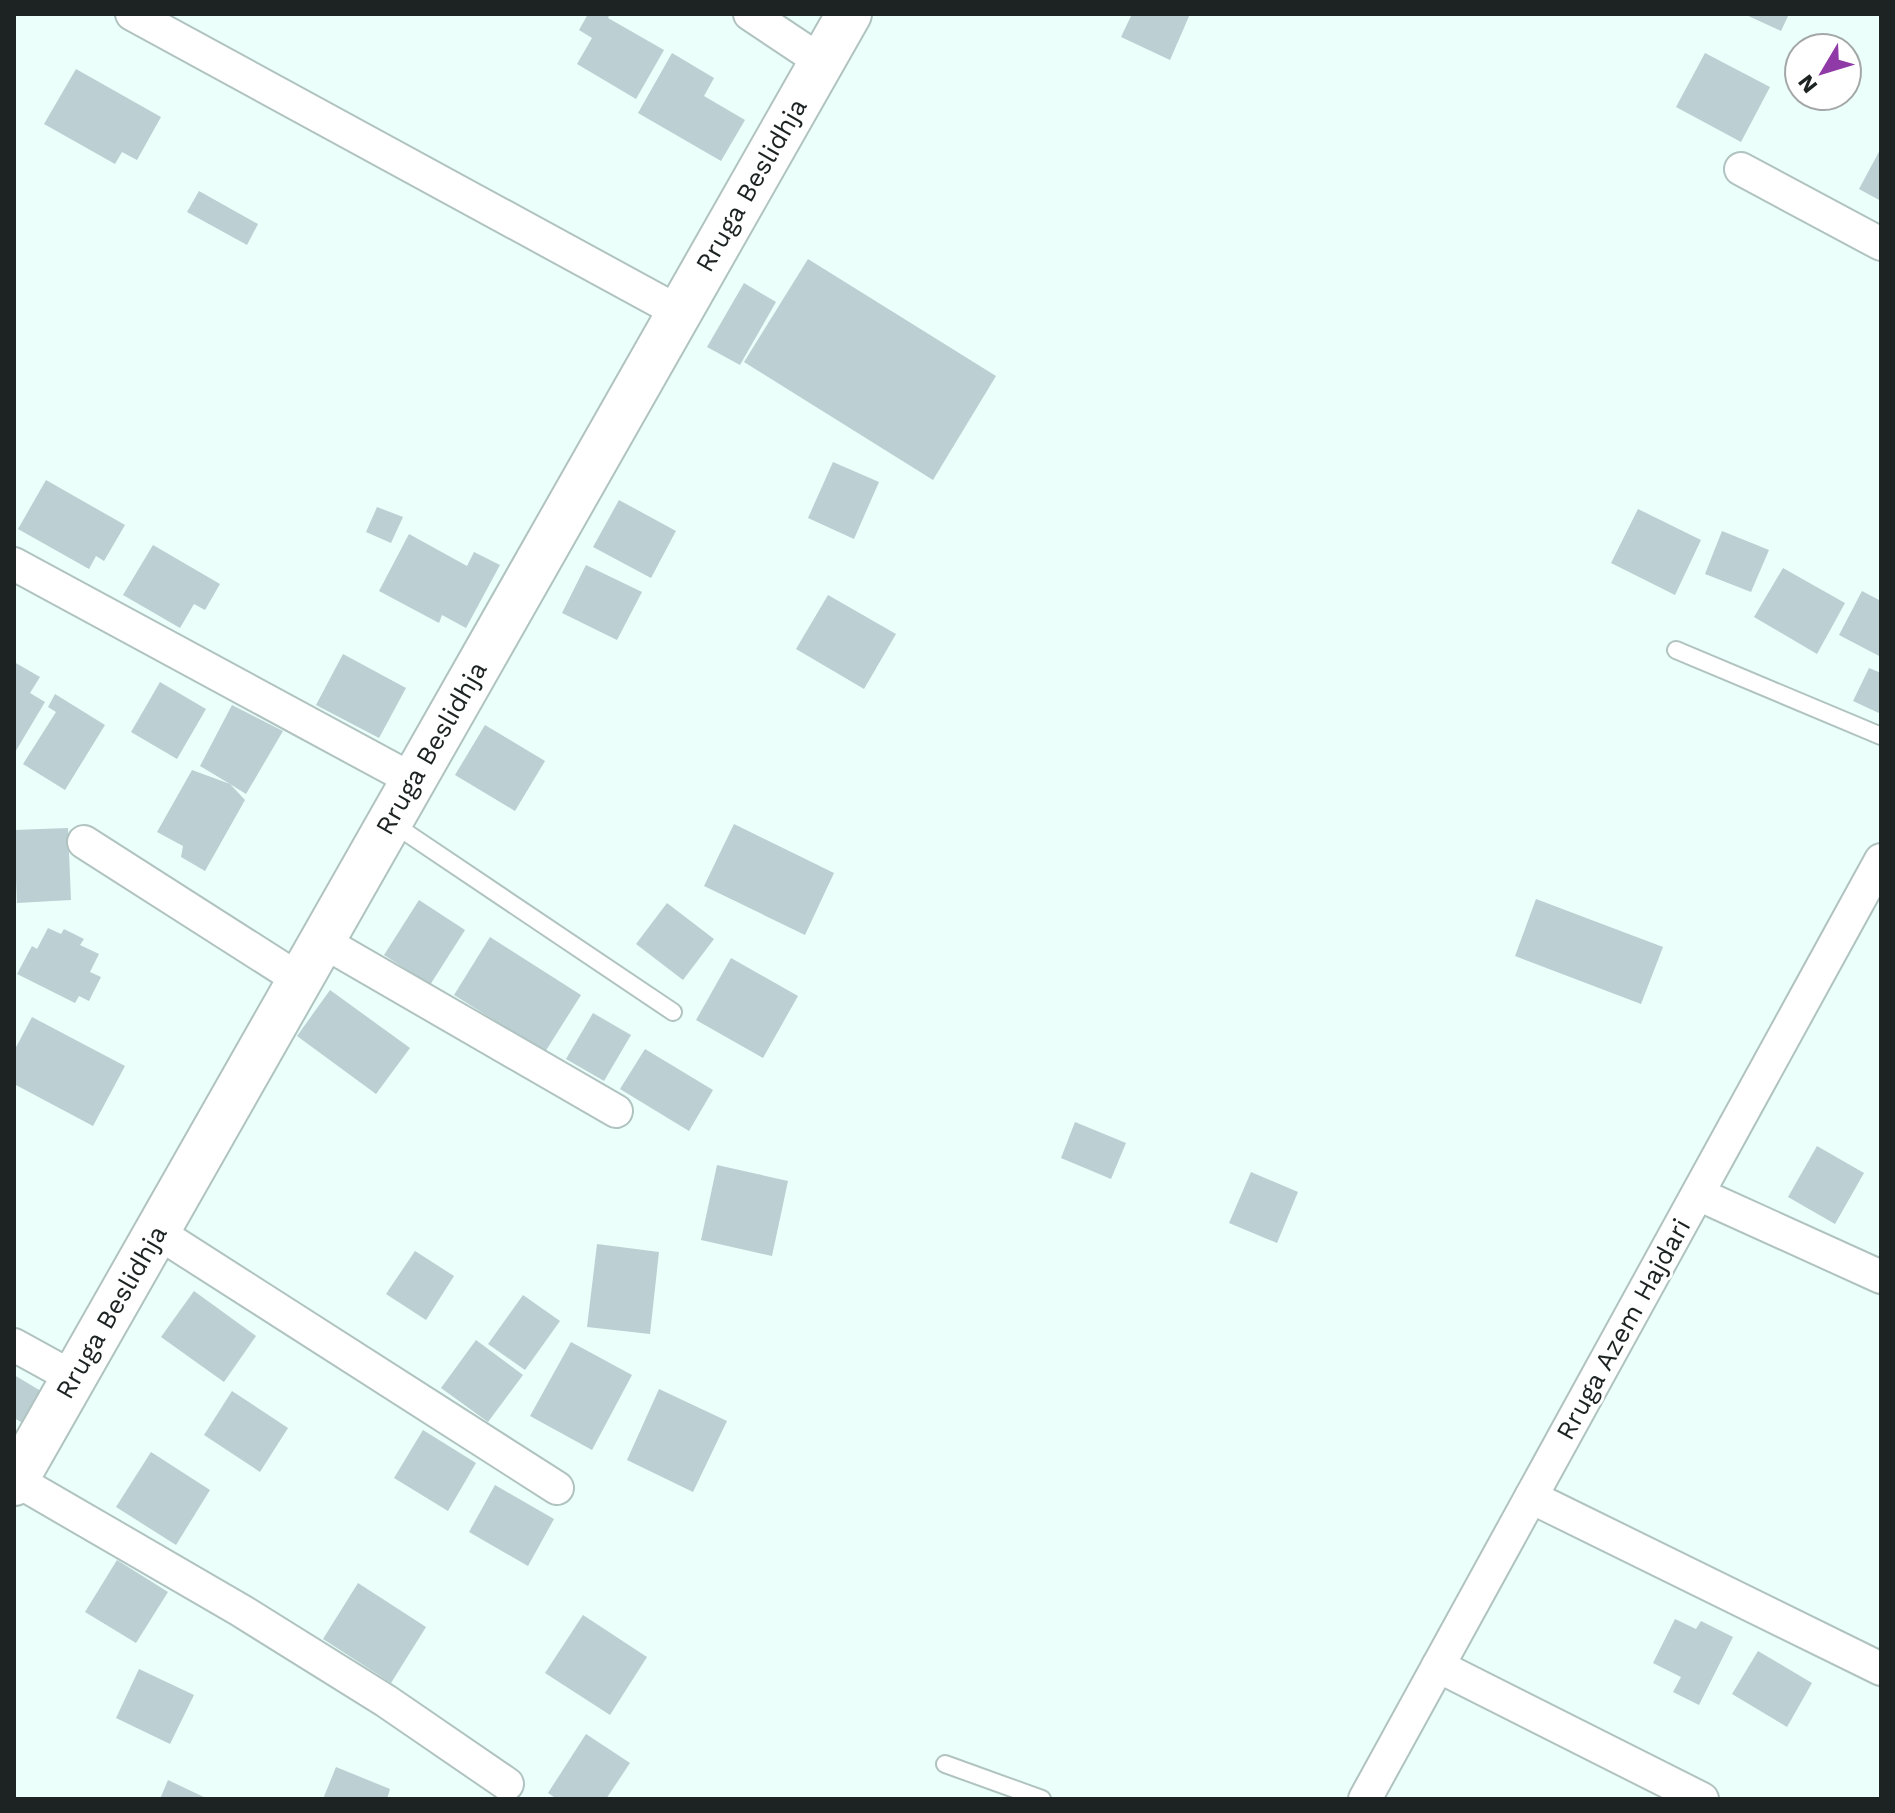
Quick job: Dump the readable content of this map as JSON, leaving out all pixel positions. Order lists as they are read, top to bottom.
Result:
{
  "streets": {
    "main road": ["Rruga Beslidhja"],
    "street": ["Rruga Azem Hajdari"]
  },
  "north": "bottom left"
}
